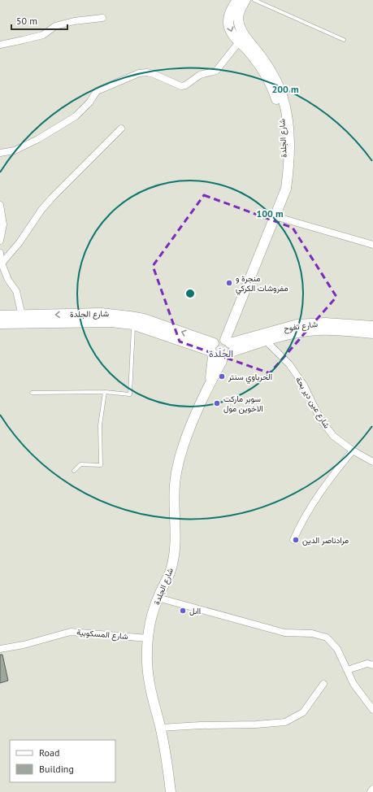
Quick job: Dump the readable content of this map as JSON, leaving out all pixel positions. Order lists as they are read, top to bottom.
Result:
{
  "streets": {
    "street": [
      "شارع الجلدة",
      "شارع تفوح",
      "شارع عين دير بحة",
      "شارع المسكوبية"
    ]
  },
  "crossings": [
    ["شارع الجلدة", "شارع المسكوبية"],
    ["شارع تفوح", "شارع عين دير بحة"]
  ],
  "districts": ["الجًلَدة"],
  "places": [
    "منجرة و مفروشات الكركي",
    "الحرباوي سنتر",
    "سوبر ماركت الاخوين مول",
    "مرادناصر الدين",
    "ااىل"
  ],
  "legend": ["Road", "Building"],
  "scale_bar": "50 m",
  "rings": ["200 m", "100 m"]
}
